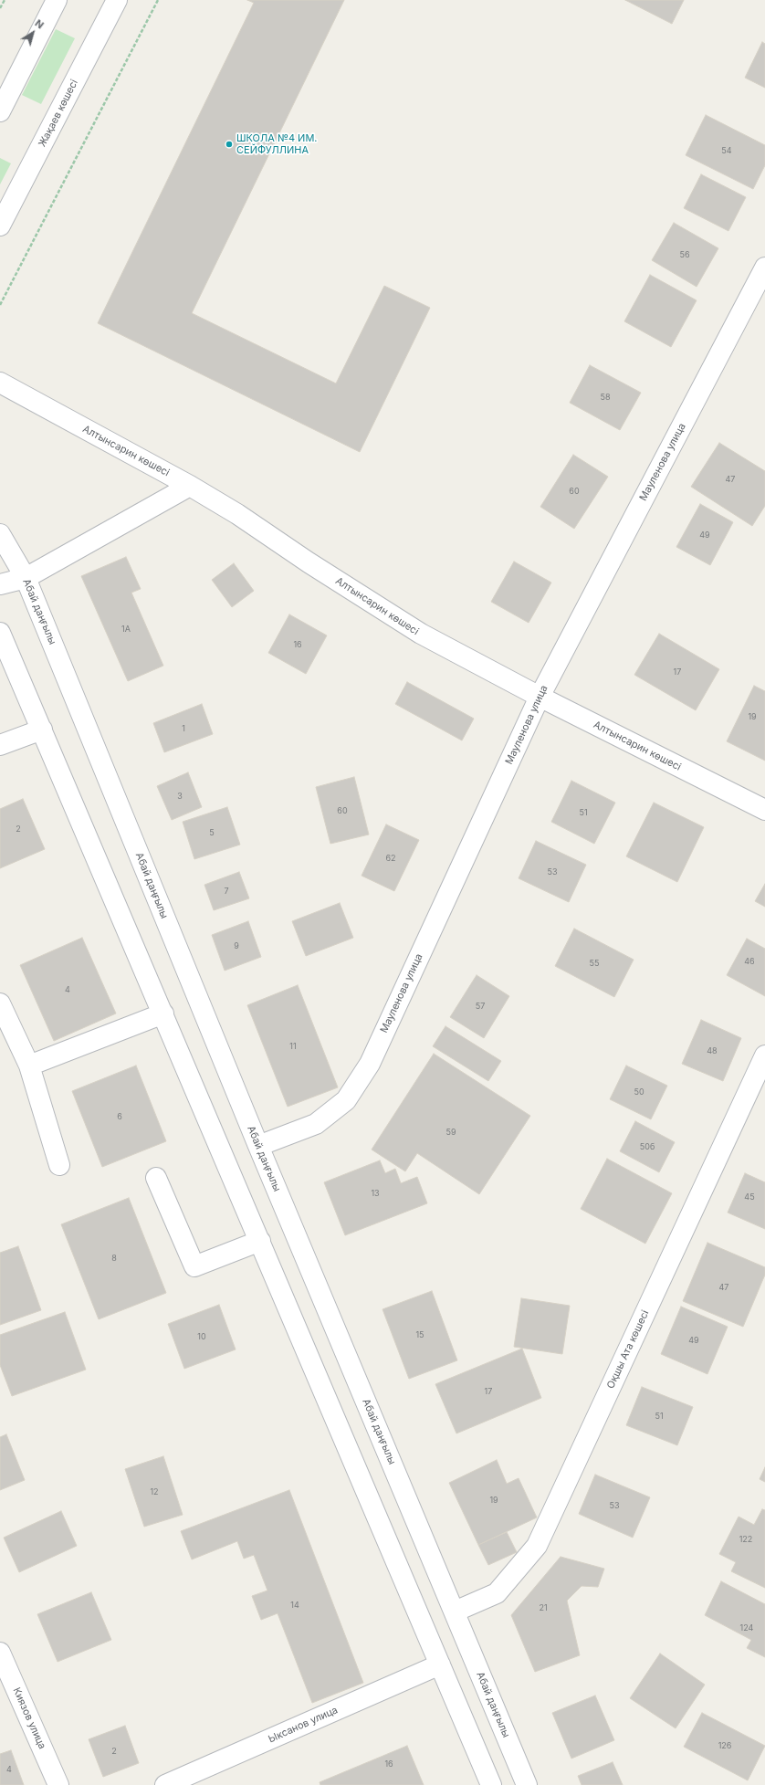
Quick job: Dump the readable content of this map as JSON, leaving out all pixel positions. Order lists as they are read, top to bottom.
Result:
{
  "streets": {
    "street": [
      "Жақаев көшесі",
      "Алтынсарин көшесі",
      "Мауленова улица",
      "Абай даңғылы",
      "Оқшы Ата көшесі",
      "Киязов улица",
      "Ыксанов улица"
    ]
  },
  "crossings": [
    ["Алтынсарин көшесі", "Мауленова улица"],
    ["Мауленова улица", "Абай даңғылы"],
    ["Абай даңғылы", "Оқшы Ата көшесі"]
  ],
  "places": ["ШКОЛА №4 ИМ. СЕЙФУЛЛИНА"],
  "house_numbers": [
    "54",
    "56",
    "58",
    "47",
    "60",
    "49",
    "1А",
    "16",
    "17",
    "19",
    "1",
    "3",
    "60",
    "51",
    "2",
    "5",
    "62",
    "53",
    "7",
    "9",
    "46",
    "55",
    "4",
    "57",
    "11",
    "48",
    "50",
    "6",
    "59",
    "50б",
    "13",
    "45",
    "8",
    "47",
    "15",
    "10",
    "49",
    "17",
    "51",
    "12",
    "19",
    "53",
    "122",
    "14",
    "21",
    "124",
    "126",
    "2",
    "16",
    "4"
  ],
  "north": "top right"
}
